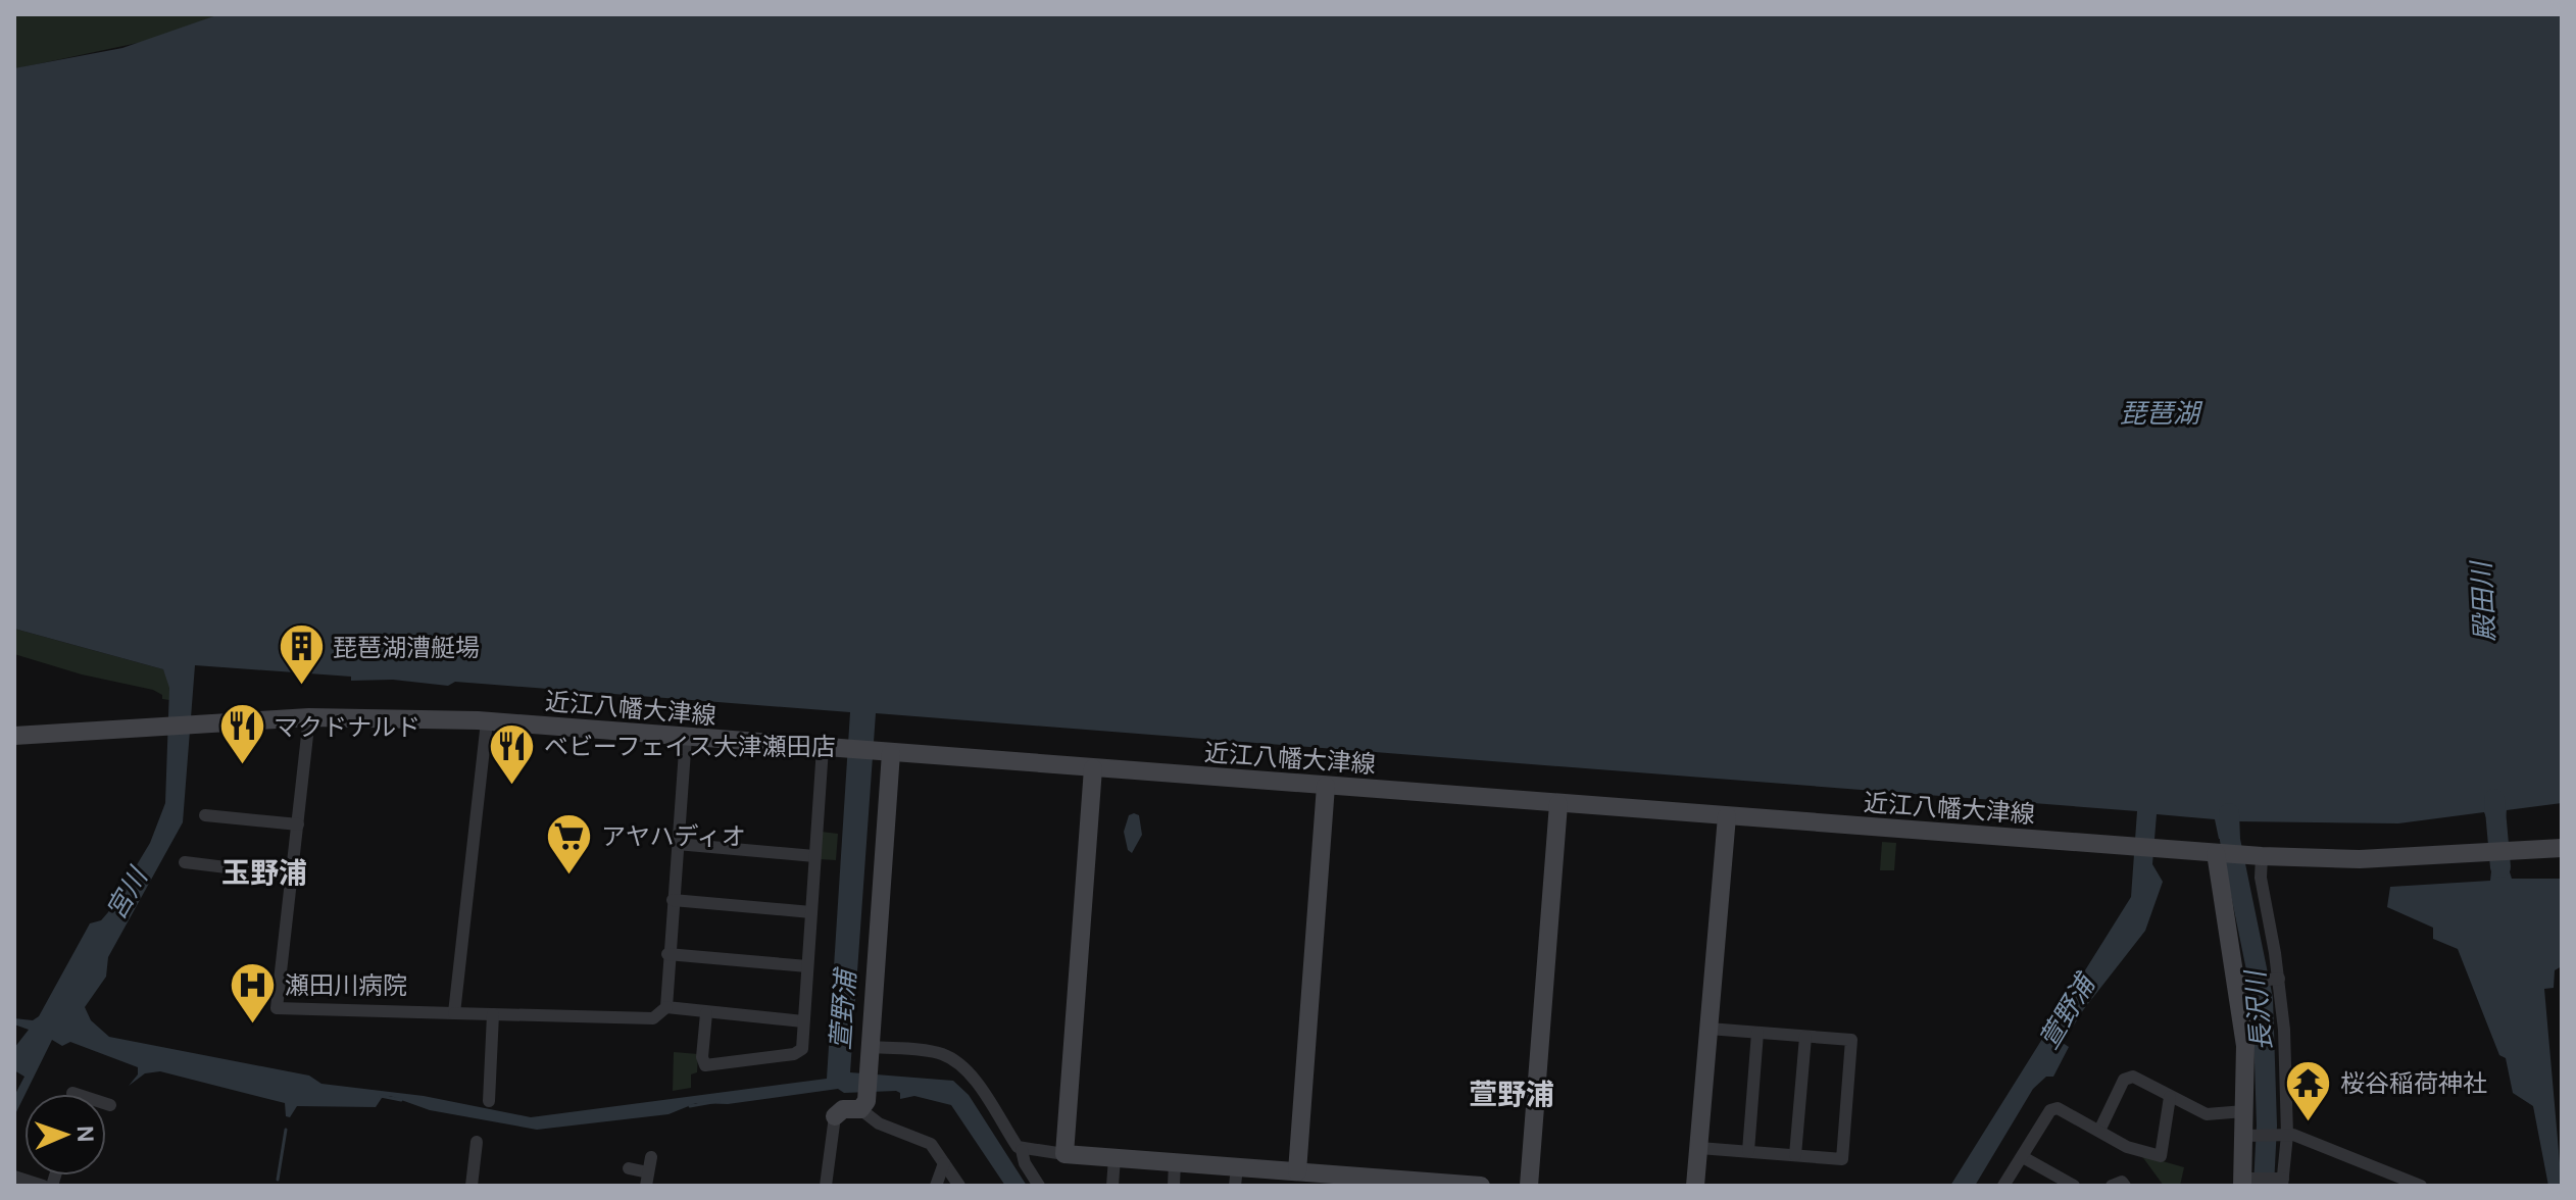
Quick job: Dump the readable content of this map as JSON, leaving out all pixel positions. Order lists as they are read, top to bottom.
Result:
{
  "streets": {
    "street": ["近江八幡大津線"]
  },
  "districts": ["玉野浦", "萱野浦"],
  "water": [
    "琵琶湖",
    "殿田川",
    "宮川",
    "萱野浦",
    "長沢川"
  ],
  "places": {
    "building": ["琵琶湖漕艇場"],
    "restaurant": ["マクドナルド", "ベビーフェイス大津瀬田店"],
    "supermarket": ["アヤハディオ"],
    "hospital": ["瀬田川病院"],
    "temple": ["桜谷稲荷神社"]
  },
  "north": "right"
}
